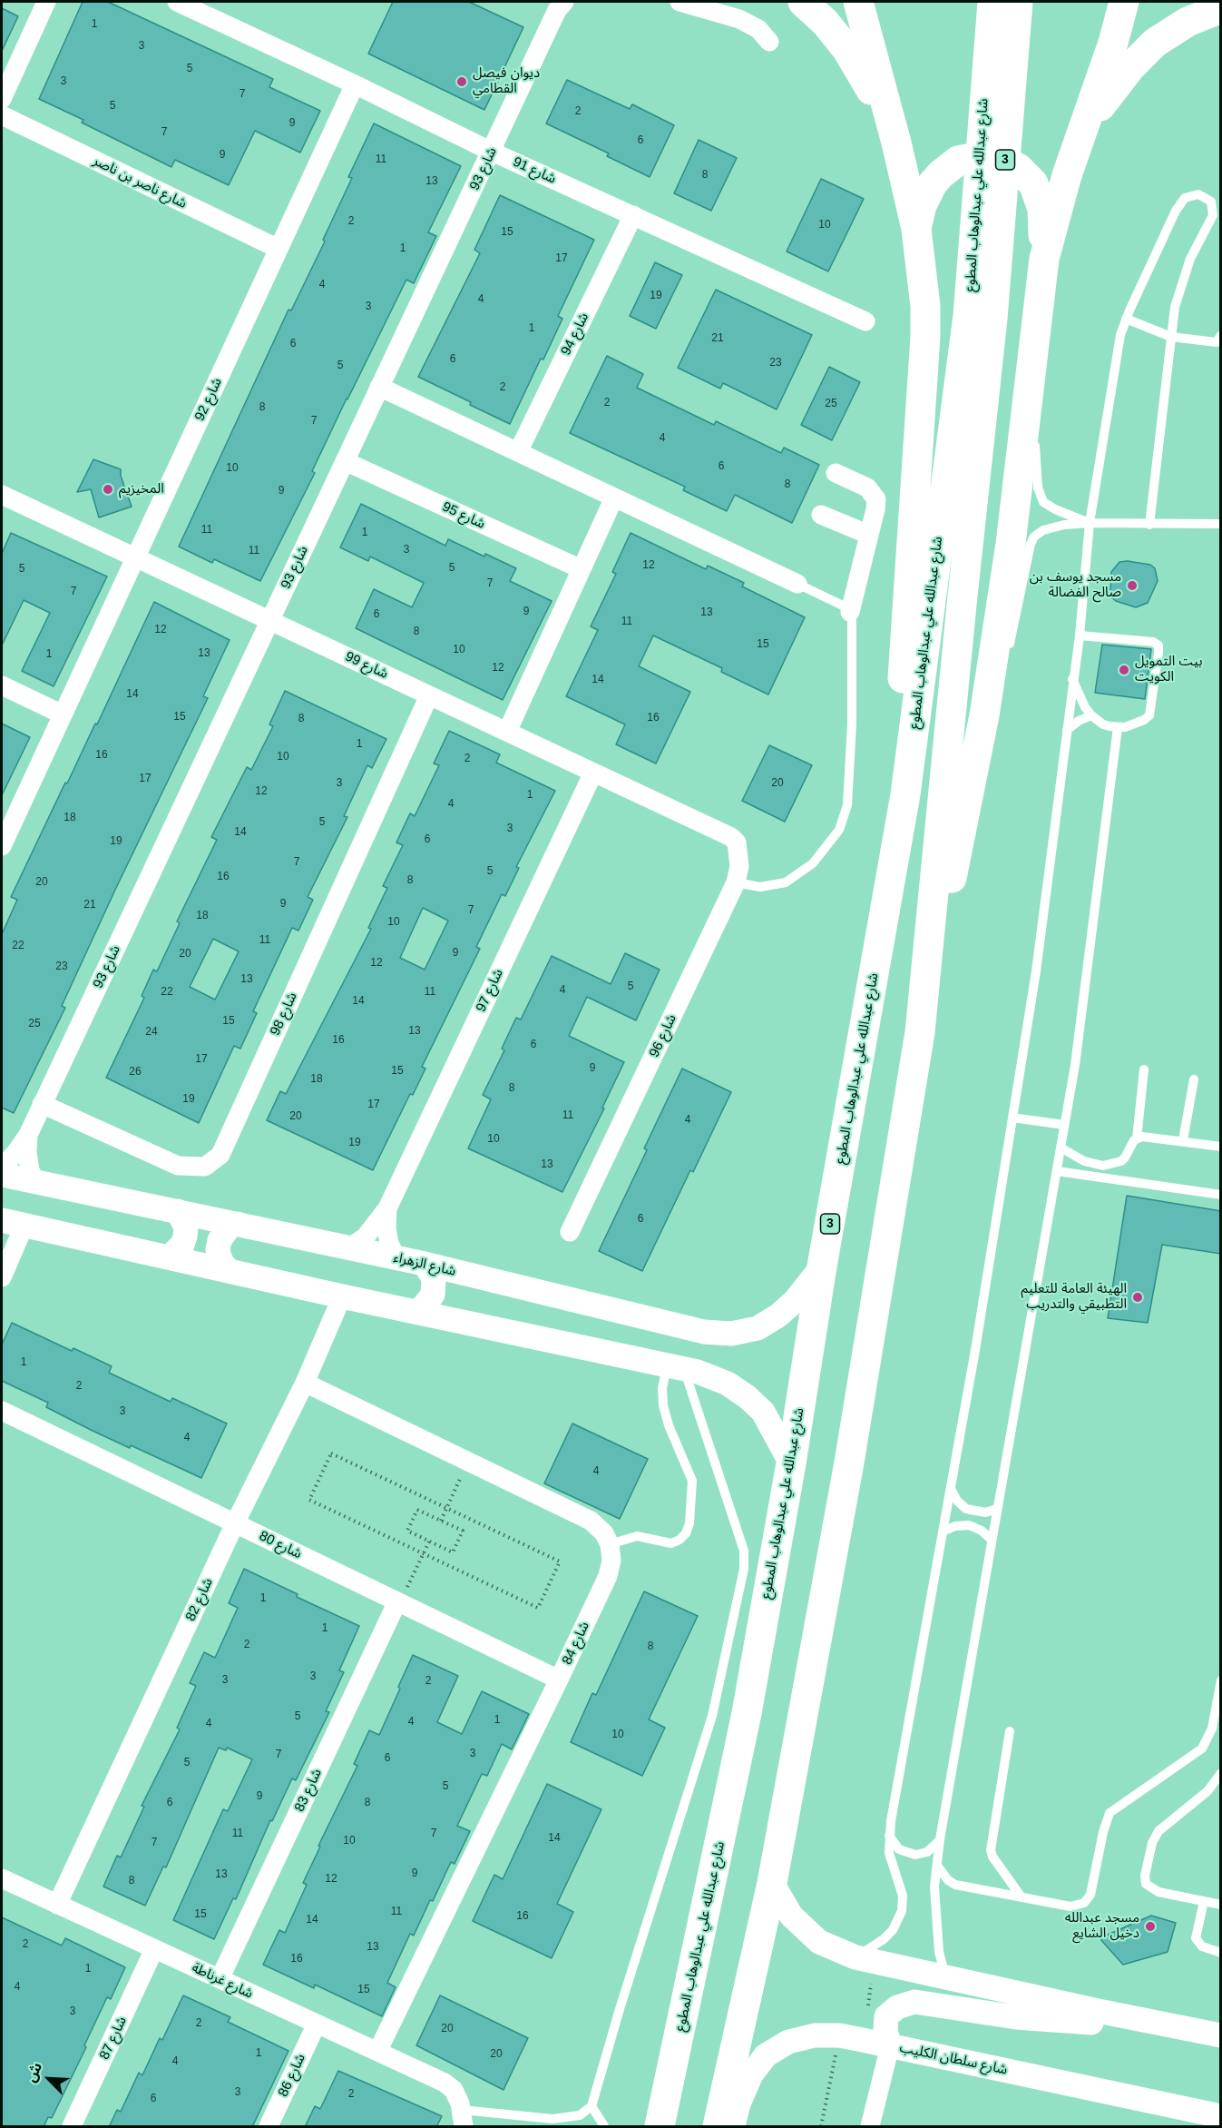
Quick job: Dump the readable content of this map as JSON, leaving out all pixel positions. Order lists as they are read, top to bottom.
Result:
{
  "streets": {
    "main road": ["3", "شارع عبدالله علي عبدالوهاب المطوع"],
    "street": [
      "شارع 93",
      "شارع 91",
      "شارع ناصر بن ناصر",
      "شارع 94",
      "شارع 92",
      "شارع 95",
      "شارع 99",
      "شارع 97",
      "شارع 98",
      "شارع 96",
      "شارع الزهراء",
      "شارع 80",
      "شارع 82",
      "شارع 84",
      "شارع 83",
      "شارع غرناطة",
      "شارع 87",
      "شارع سلطان الكليب",
      "شارع 86"
    ]
  },
  "crossings": [
    ["شارع 93", "شارع 91"],
    ["شارع 93", "شارع 95"],
    ["شارع 93", "شارع 99"],
    ["شارع 93", "شارع 98"],
    ["شارع 93", "شارع الزهراء"],
    ["شارع 91", "شارع 94"],
    ["شارع 91", "شارع 92"],
    ["شارع ناصر بن ناصر", "شارع 92"],
    ["شارع عبدالله علي عبدالوهاب المطوع", "شارع الزهراء"],
    ["شارع 92", "شارع 99"],
    ["شارع 99", "شارع 97"],
    ["شارع 99", "شارع 98"],
    ["شارع 99", "شارع 96"],
    ["شارع 97", "شارع الزهراء"],
    ["شارع 80", "شارع 82"],
    ["شارع 80", "شارع 84"],
    ["شارع 80", "شارع 83"],
    ["شارع 82", "شارع غرناطة"],
    ["شارع 84", "شارع غرناطة"],
    ["شارع 83", "شارع غرناطة"],
    ["شارع غرناطة", "شارع 87"],
    ["شارع غرناطة", "شارع 86"]
  ],
  "places": [
    "ديوان فيصل القطامي",
    "المخيزيم",
    "مسجد يوسف بن صالح الفضالة",
    "بيت التمويل الكويت",
    "الهيئة العامة للتعليم التطبيقي والتدريب",
    "مسجد عبدالله دخيل الشايع"
  ],
  "house_numbers": [
    "1",
    "3",
    "5",
    "3",
    "7",
    "5",
    "2",
    "9",
    "7",
    "6",
    "9",
    "11",
    "8",
    "13",
    "2",
    "10",
    "15",
    "1",
    "17",
    "4",
    "19",
    "4",
    "3",
    "1",
    "21",
    "6",
    "6",
    "23",
    "5",
    "2",
    "2",
    "25",
    "8",
    "7",
    "4",
    "6",
    "10",
    "8",
    "9",
    "11",
    "1",
    "3",
    "11",
    "12",
    "5",
    "5",
    "7",
    "7",
    "9",
    "13",
    "6",
    "11",
    "12",
    "8",
    "15",
    "10",
    "13",
    "1",
    "12",
    "14",
    "14",
    "15",
    "16",
    "8",
    "1",
    "16",
    "10",
    "2",
    "17",
    "3",
    "20",
    "12",
    "1",
    "4",
    "18",
    "5",
    "3",
    "14",
    "6",
    "19",
    "7",
    "5",
    "16",
    "8",
    "20",
    "9",
    "21",
    "7",
    "18",
    "10",
    "11",
    "22",
    "9",
    "20",
    "12",
    "23",
    "13",
    "5",
    "4",
    "22",
    "11",
    "14",
    "15",
    "25",
    "13",
    "24",
    "16",
    "6",
    "17",
    "9",
    "15",
    "26",
    "18",
    "8",
    "19",
    "17",
    "11",
    "20",
    "4",
    "10",
    "19",
    "13",
    "6",
    "1",
    "2",
    "3",
    "4",
    "4",
    "1",
    "1",
    "2",
    "8",
    "3",
    "3",
    "2",
    "5",
    "1",
    "4",
    "4",
    "10",
    "3",
    "7",
    "6",
    "5",
    "5",
    "9",
    "6",
    "8",
    "11",
    "7",
    "14",
    "10",
    "7",
    "9",
    "13",
    "12",
    "8",
    "11",
    "15",
    "16",
    "14",
    "2",
    "13",
    "16",
    "1",
    "4",
    "15",
    "3",
    "2",
    "20",
    "1",
    "20",
    "4",
    "3",
    "2",
    "6"
  ],
  "north": "top left"
}
